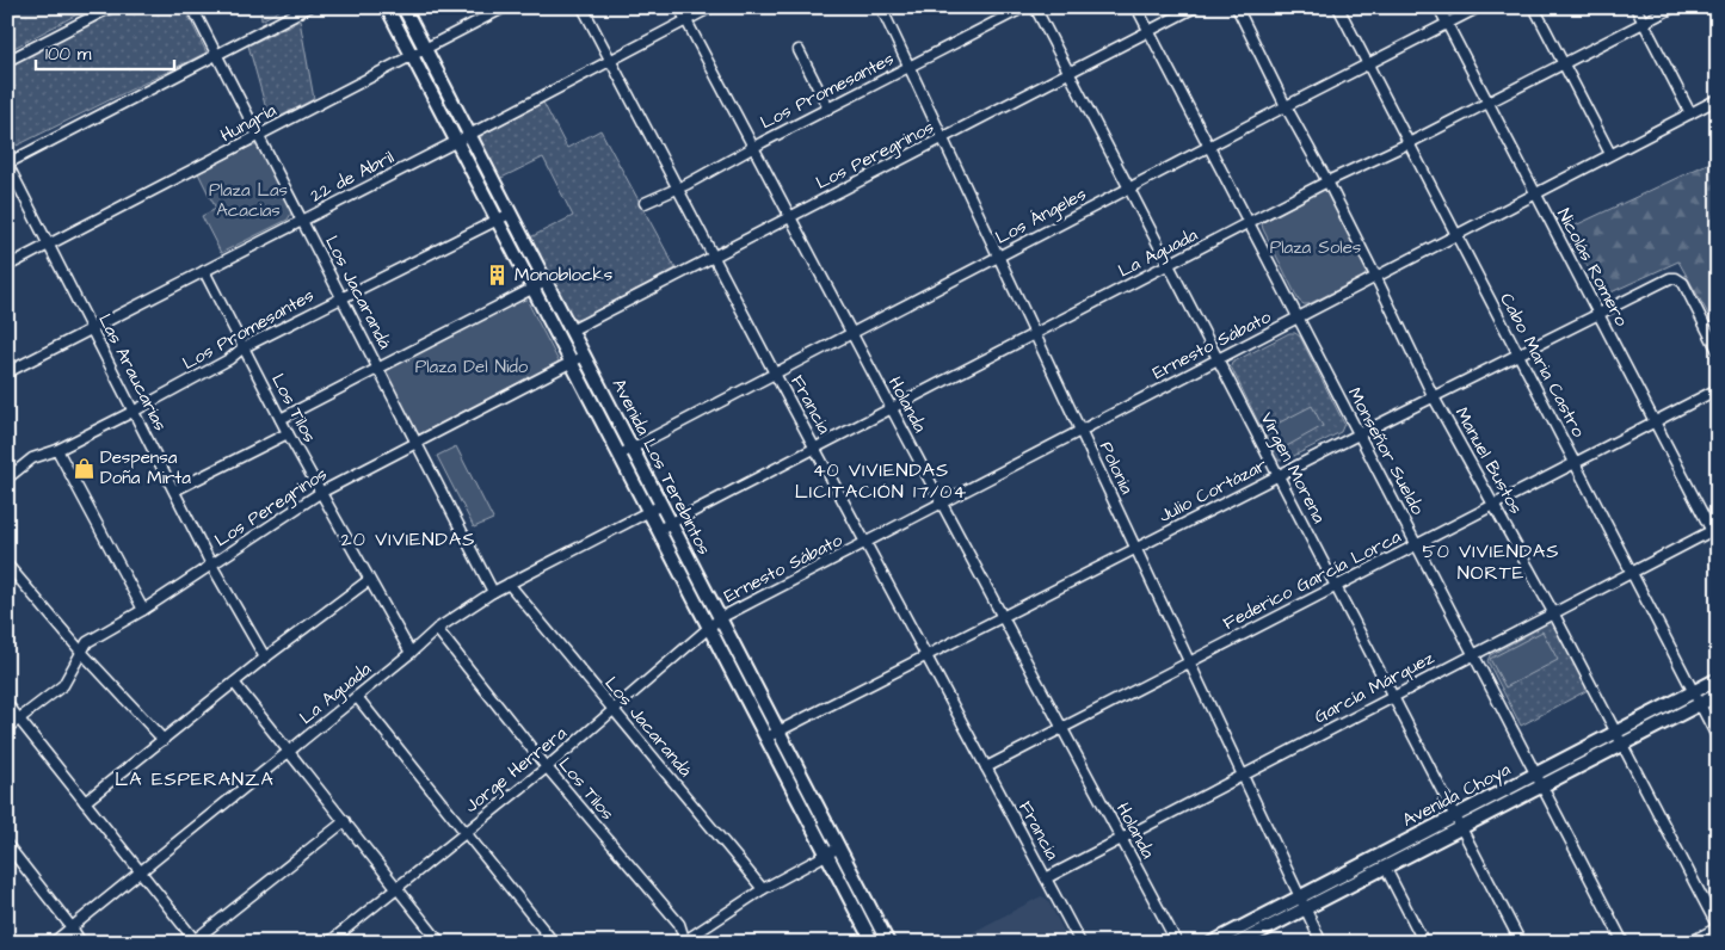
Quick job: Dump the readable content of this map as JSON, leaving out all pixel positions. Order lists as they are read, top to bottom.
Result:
{
  "streets": {
    "main road": ["Avenida Los Terebintos", "Avenida Choya"],
    "street": [
      "Los Promesantes",
      "Hungría",
      "Los Peregrinos",
      "22 de Abril",
      "Los Ángeles",
      "La Aguada",
      "Nicolás Romero",
      "Los Jacarandá",
      "Ernesto Sábato",
      "Cabo Maria Castro",
      "Las Araucarias",
      "Francia",
      "Holanda",
      "Los Tilos",
      "Monseñor Sueldo",
      "Manuel Bustos",
      "Polonia",
      "Virgen Morena",
      "Julio Cortázar",
      "Federico García Lorca",
      "García Márquez",
      "Jorge Herrera"
    ]
  },
  "crossings": [
    ["Los Promesantes", "Los Jacarandá"],
    ["Los Promesantes", "Las Araucarias"],
    ["Los Promesantes", "Francia"],
    ["Los Promesantes", "Holanda"],
    ["Los Promesantes", "Los Tilos"],
    ["Los Promesantes", "Avenida Los Terebintos"],
    ["Los Promesantes", "Polonia"],
    ["Hungría", "Los Jacarandá"],
    ["Hungría", "Las Araucarias"],
    ["Hungría", "Avenida Los Terebintos"],
    ["Los Peregrinos", "Los Jacarandá"],
    ["Los Peregrinos", "Las Araucarias"],
    ["Los Peregrinos", "Francia"],
    ["Los Peregrinos", "Holanda"],
    ["Los Peregrinos", "Los Tilos"],
    ["Los Peregrinos", "Monseñor Sueldo"],
    ["Los Peregrinos", "Avenida Los Terebintos"],
    ["Los Peregrinos", "Polonia"],
    ["Los Peregrinos", "Virgen Morena"],
    ["22 de Abril", "Los Jacarandá"],
    ["22 de Abril", "Las Araucarias"],
    ["22 de Abril", "Francia"],
    ["22 de Abril", "Holanda"],
    ["22 de Abril", "Los Tilos"],
    ["22 de Abril", "Avenida Los Terebintos"],
    ["Los Ángeles", "Nicolás Romero"],
    ["Los Ángeles", "Cabo Maria Castro"],
    ["Los Ángeles", "Francia"],
    ["Los Ángeles", "Holanda"],
    ["Los Ángeles", "Monseñor Sueldo"],
    ["Los Ángeles", "Manuel Bustos"],
    ["Los Ángeles", "Avenida Los Terebintos"],
    ["Los Ángeles", "Polonia"],
    ["Los Ángeles", "Virgen Morena"],
    ["La Aguada", "Nicolás Romero"],
    ["La Aguada", "Los Jacarandá"],
    ["La Aguada", "Cabo Maria Castro"],
    ["La Aguada", "Francia"],
    ["La Aguada", "Holanda"],
    ["La Aguada", "Los Tilos"],
    ["La Aguada", "Monseñor Sueldo"],
    ["La Aguada", "Manuel Bustos"],
    ["La Aguada", "Avenida Los Terebintos"],
    ["La Aguada", "Polonia"],
    ["La Aguada", "Virgen Morena"],
    ["Nicolás Romero", "Ernesto Sábato"],
    ["Nicolás Romero", "Julio Cortázar"],
    ["Nicolás Romero", "Federico García Lorca"],
    ["Nicolás Romero", "García Márquez"],
    ["Los Jacarandá", "Jorge Herrera"],
    ["Ernesto Sábato", "Cabo Maria Castro"],
    ["Ernesto Sábato", "Francia"],
    ["Ernesto Sábato", "Holanda"],
    ["Ernesto Sábato", "Monseñor Sueldo"],
    ["Ernesto Sábato", "Manuel Bustos"],
    ["Ernesto Sábato", "Avenida Los Terebintos"],
    ["Ernesto Sábato", "Polonia"],
    ["Ernesto Sábato", "Virgen Morena"],
    ["Ernesto Sábato", "Jorge Herrera"],
    ["Cabo Maria Castro", "Julio Cortázar"],
    ["Cabo Maria Castro", "Federico García Lorca"],
    ["Cabo Maria Castro", "García Márquez"],
    ["Cabo Maria Castro", "Avenida Choya"],
    ["Francia", "Julio Cortázar"],
    ["Francia", "Federico García Lorca"],
    ["Francia", "García Márquez"],
    ["Holanda", "Julio Cortázar"],
    ["Holanda", "Federico García Lorca"],
    ["Holanda", "García Márquez"],
    ["Los Tilos", "Jorge Herrera"],
    ["Monseñor Sueldo", "Julio Cortázar"],
    ["Monseñor Sueldo", "Federico García Lorca"],
    ["Monseñor Sueldo", "García Márquez"],
    ["Monseñor Sueldo", "Avenida Choya"],
    ["Manuel Bustos", "Julio Cortázar"],
    ["Manuel Bustos", "Federico García Lorca"],
    ["Manuel Bustos", "García Márquez"],
    ["Manuel Bustos", "Avenida Choya"],
    ["Avenida Los Terebintos", "Julio Cortázar"],
    ["Avenida Los Terebintos", "Jorge Herrera"],
    ["Polonia", "Julio Cortázar"],
    ["Polonia", "Federico García Lorca"],
    ["Polonia", "García Márquez"],
    ["Polonia", "Avenida Choya"],
    ["Virgen Morena", "Julio Cortázar"],
    ["Virgen Morena", "Federico García Lorca"],
    ["Virgen Morena", "García Márquez"],
    ["Virgen Morena", "Avenida Choya"]
  ],
  "districts": [
    "40 VIVIENDAS LICITACIÓN 17/04",
    "20 VIVIENDAS",
    "50 VIVIENDAS NORTE",
    "LA ESPERANZA"
  ],
  "parks": ["Plaza Las Acacias", "Plaza Soles", "Plaza Del Nido"],
  "places": {
    "building": ["Monoblocks"],
    "shop": ["Despensa Doña Mirta"]
  },
  "scale_bar": "100 m"
}
